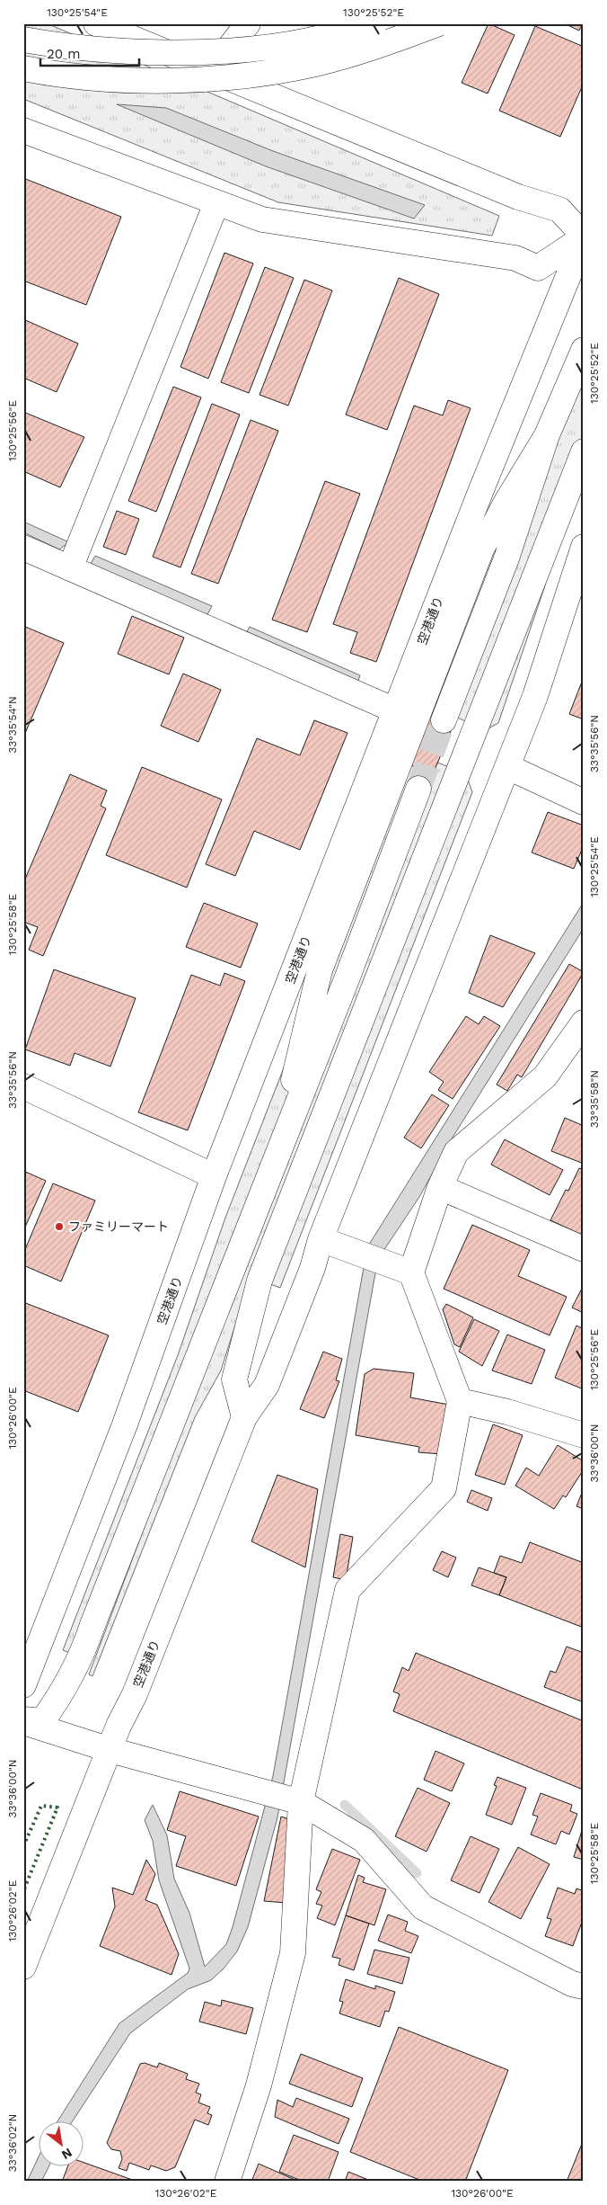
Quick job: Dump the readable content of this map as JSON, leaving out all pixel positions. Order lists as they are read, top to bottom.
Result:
{
  "streets": {
    "main road": ["空港通り"]
  },
  "places": ["ファミリーマート"],
  "scale_bar": "20 m",
  "north": "bottom right",
  "coordinates": [
    "130°25'54\"E",
    "130°25'52\"E",
    "130°25'56\"E",
    "33°35'54\"N",
    "33°35'56\"N",
    "130°25'58\"E",
    "33°35'58\"N",
    "130°26'00\"E",
    "33°36'00\"N",
    "130°26'02\"E",
    "33°36'02\"N"
  ]
}
